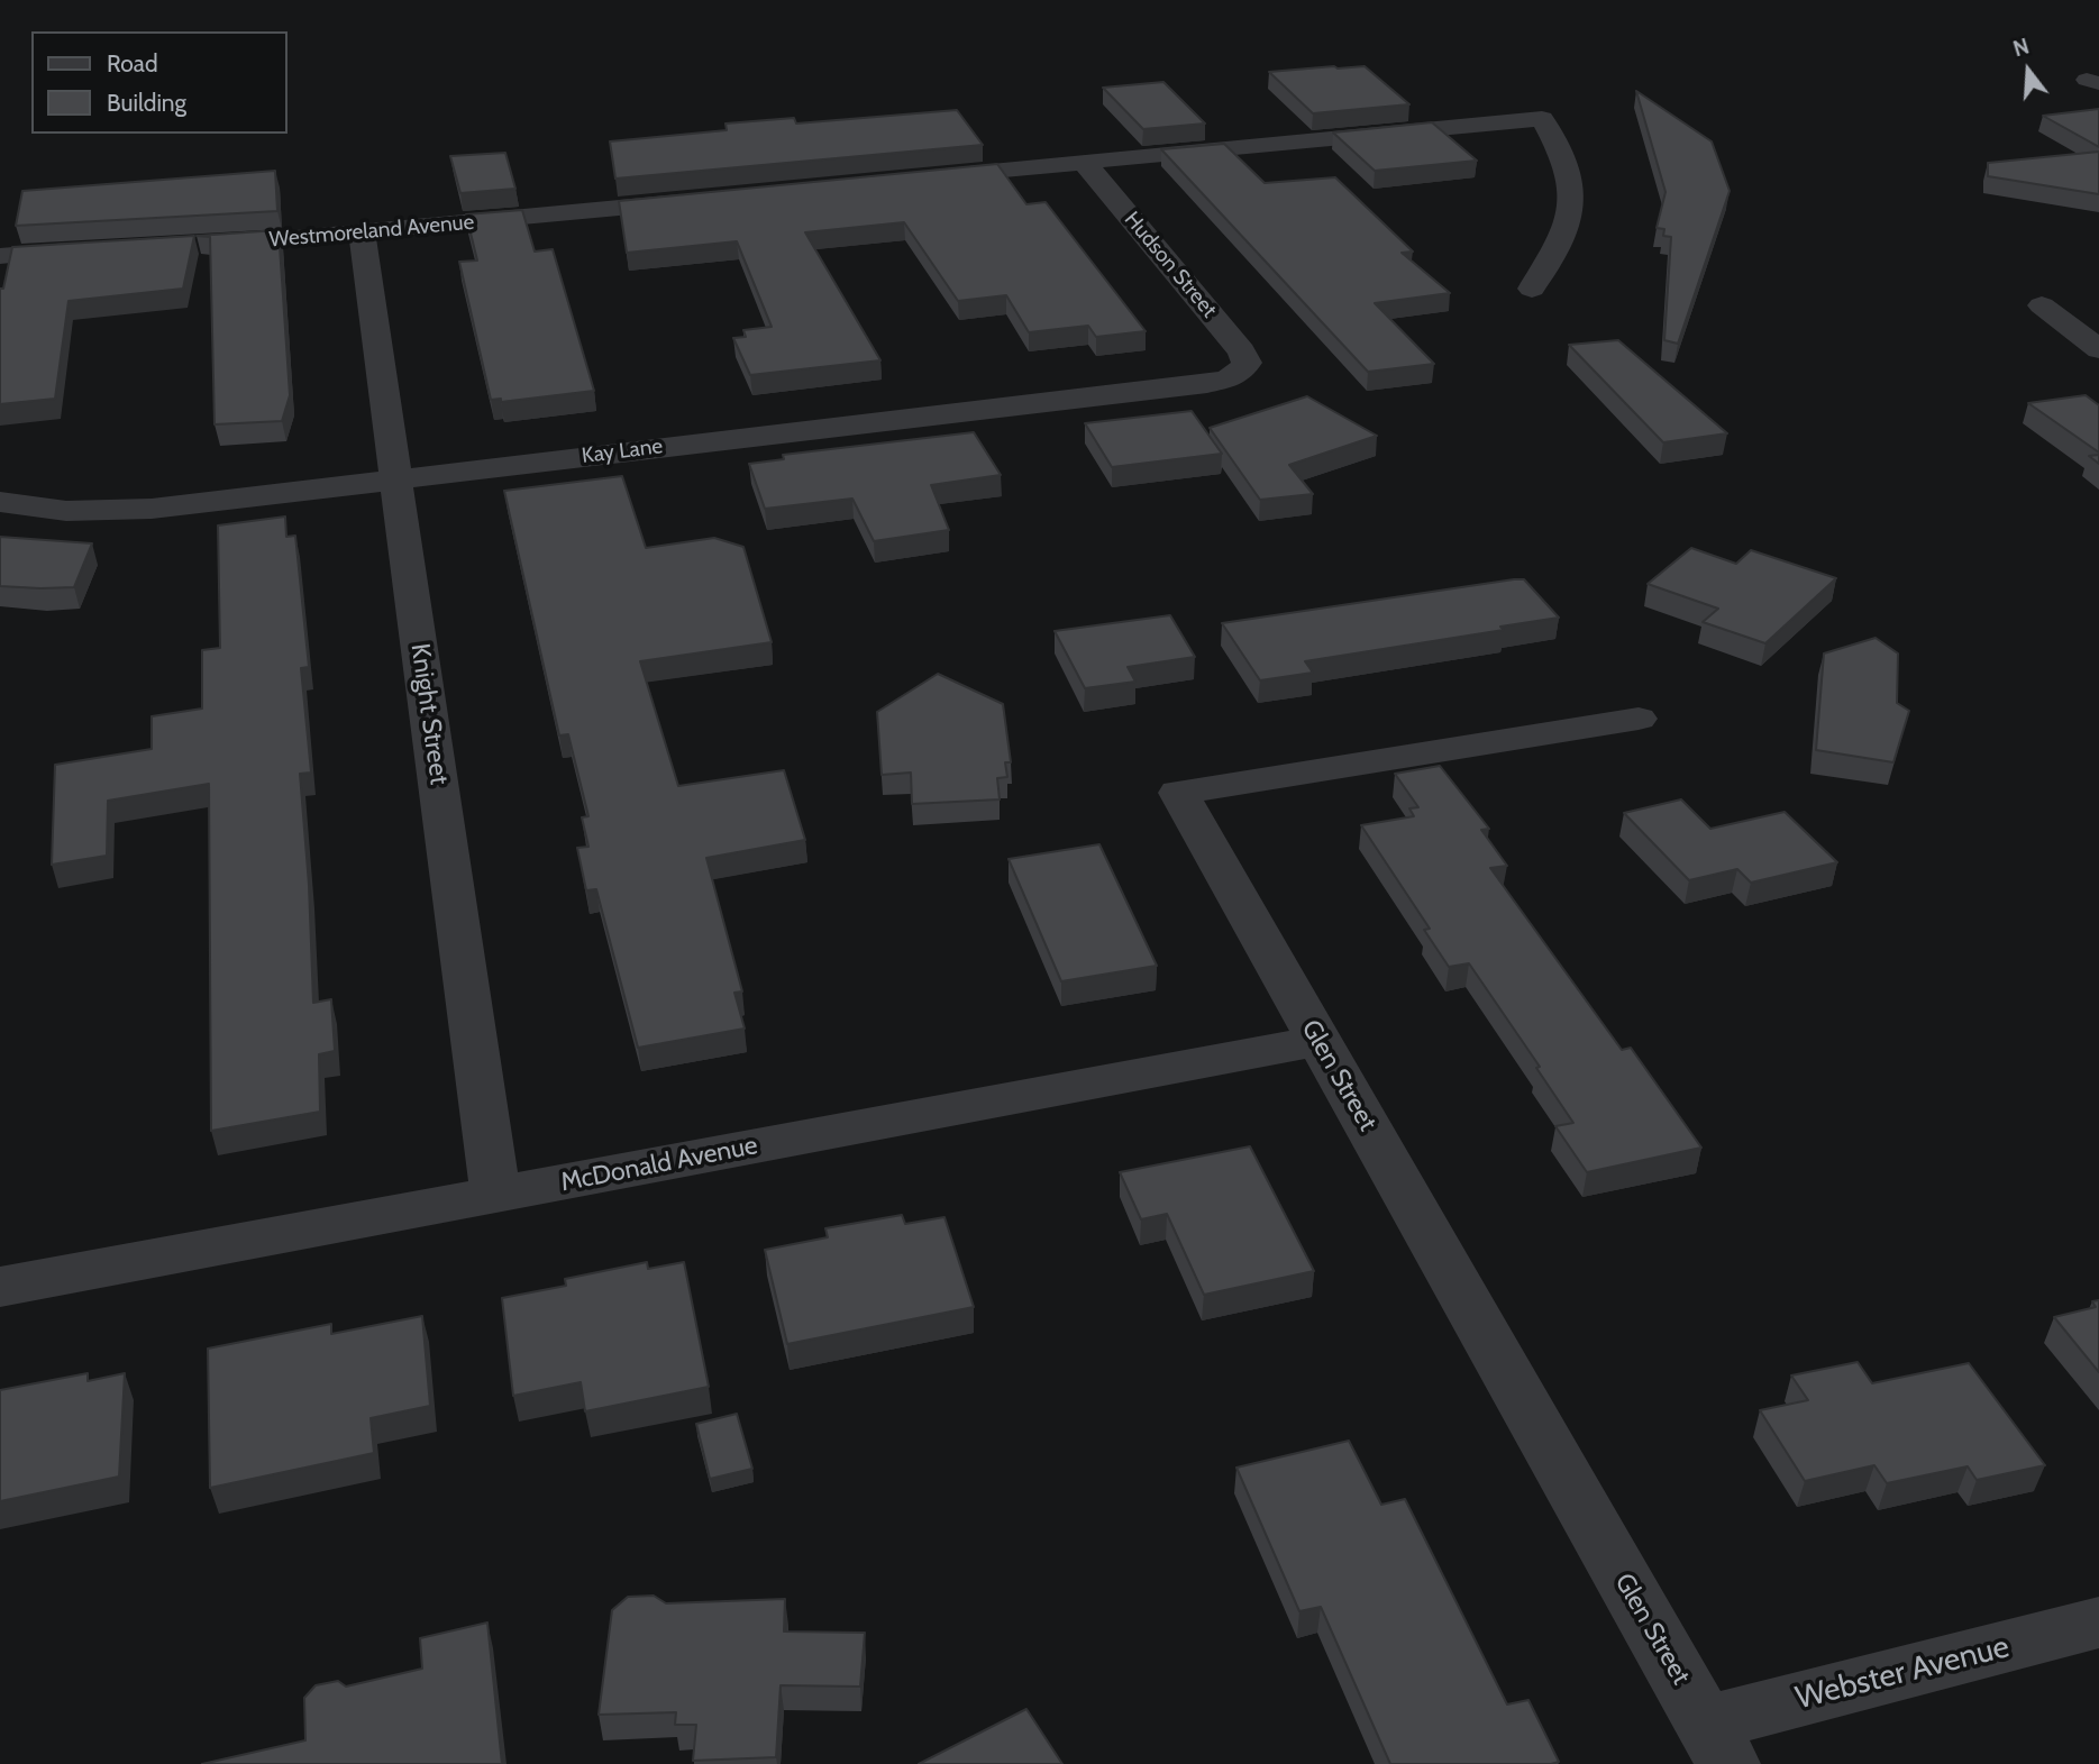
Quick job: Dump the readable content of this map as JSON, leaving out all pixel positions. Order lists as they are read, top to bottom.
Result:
{
  "streets": {
    "street": [
      "Westmoreland Avenue",
      "Hudson Street",
      "Kay Lane",
      "Knight Street",
      "Glen Street",
      "McDonald Avenue",
      "Webster Avenue"
    ]
  },
  "crossings": [
    ["Westmoreland Avenue", "Knight Street"],
    ["Hudson Street", "Kay Lane"],
    ["Kay Lane", "Knight Street"],
    ["Knight Street", "McDonald Avenue"],
    ["Glen Street", "McDonald Avenue"],
    ["Glen Street", "Webster Avenue"]
  ],
  "legend": ["Road", "Building"],
  "north": "top"
}
